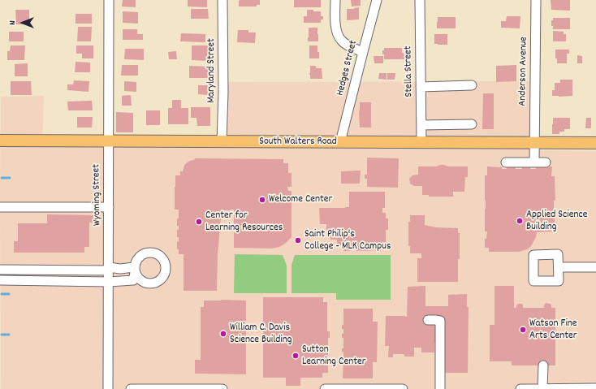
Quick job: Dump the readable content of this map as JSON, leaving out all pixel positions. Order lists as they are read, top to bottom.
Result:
{
  "streets": {
    "main road": ["South Walters Road"],
    "street": [
      "Hedges Street",
      "Maryland Street",
      "Stella Street",
      "Anderson Avenue",
      "Wyoming Street"
    ]
  },
  "crossings": [
    ["Hedges Street", "South Walters Road"],
    ["Maryland Street", "South Walters Road"],
    ["Stella Street", "South Walters Road"],
    ["Anderson Avenue", "South Walters Road"],
    ["South Walters Road", "Wyoming Street"]
  ],
  "places": [
    "Welcome Center",
    "Applied Science Building",
    "Center for Learning Resources",
    "Saint Philip's College - MLK Campus",
    "Watson Fine Arts Center",
    "William C. Davis Science Building",
    "Sutton Learning Center"
  ],
  "north": "left"
}
